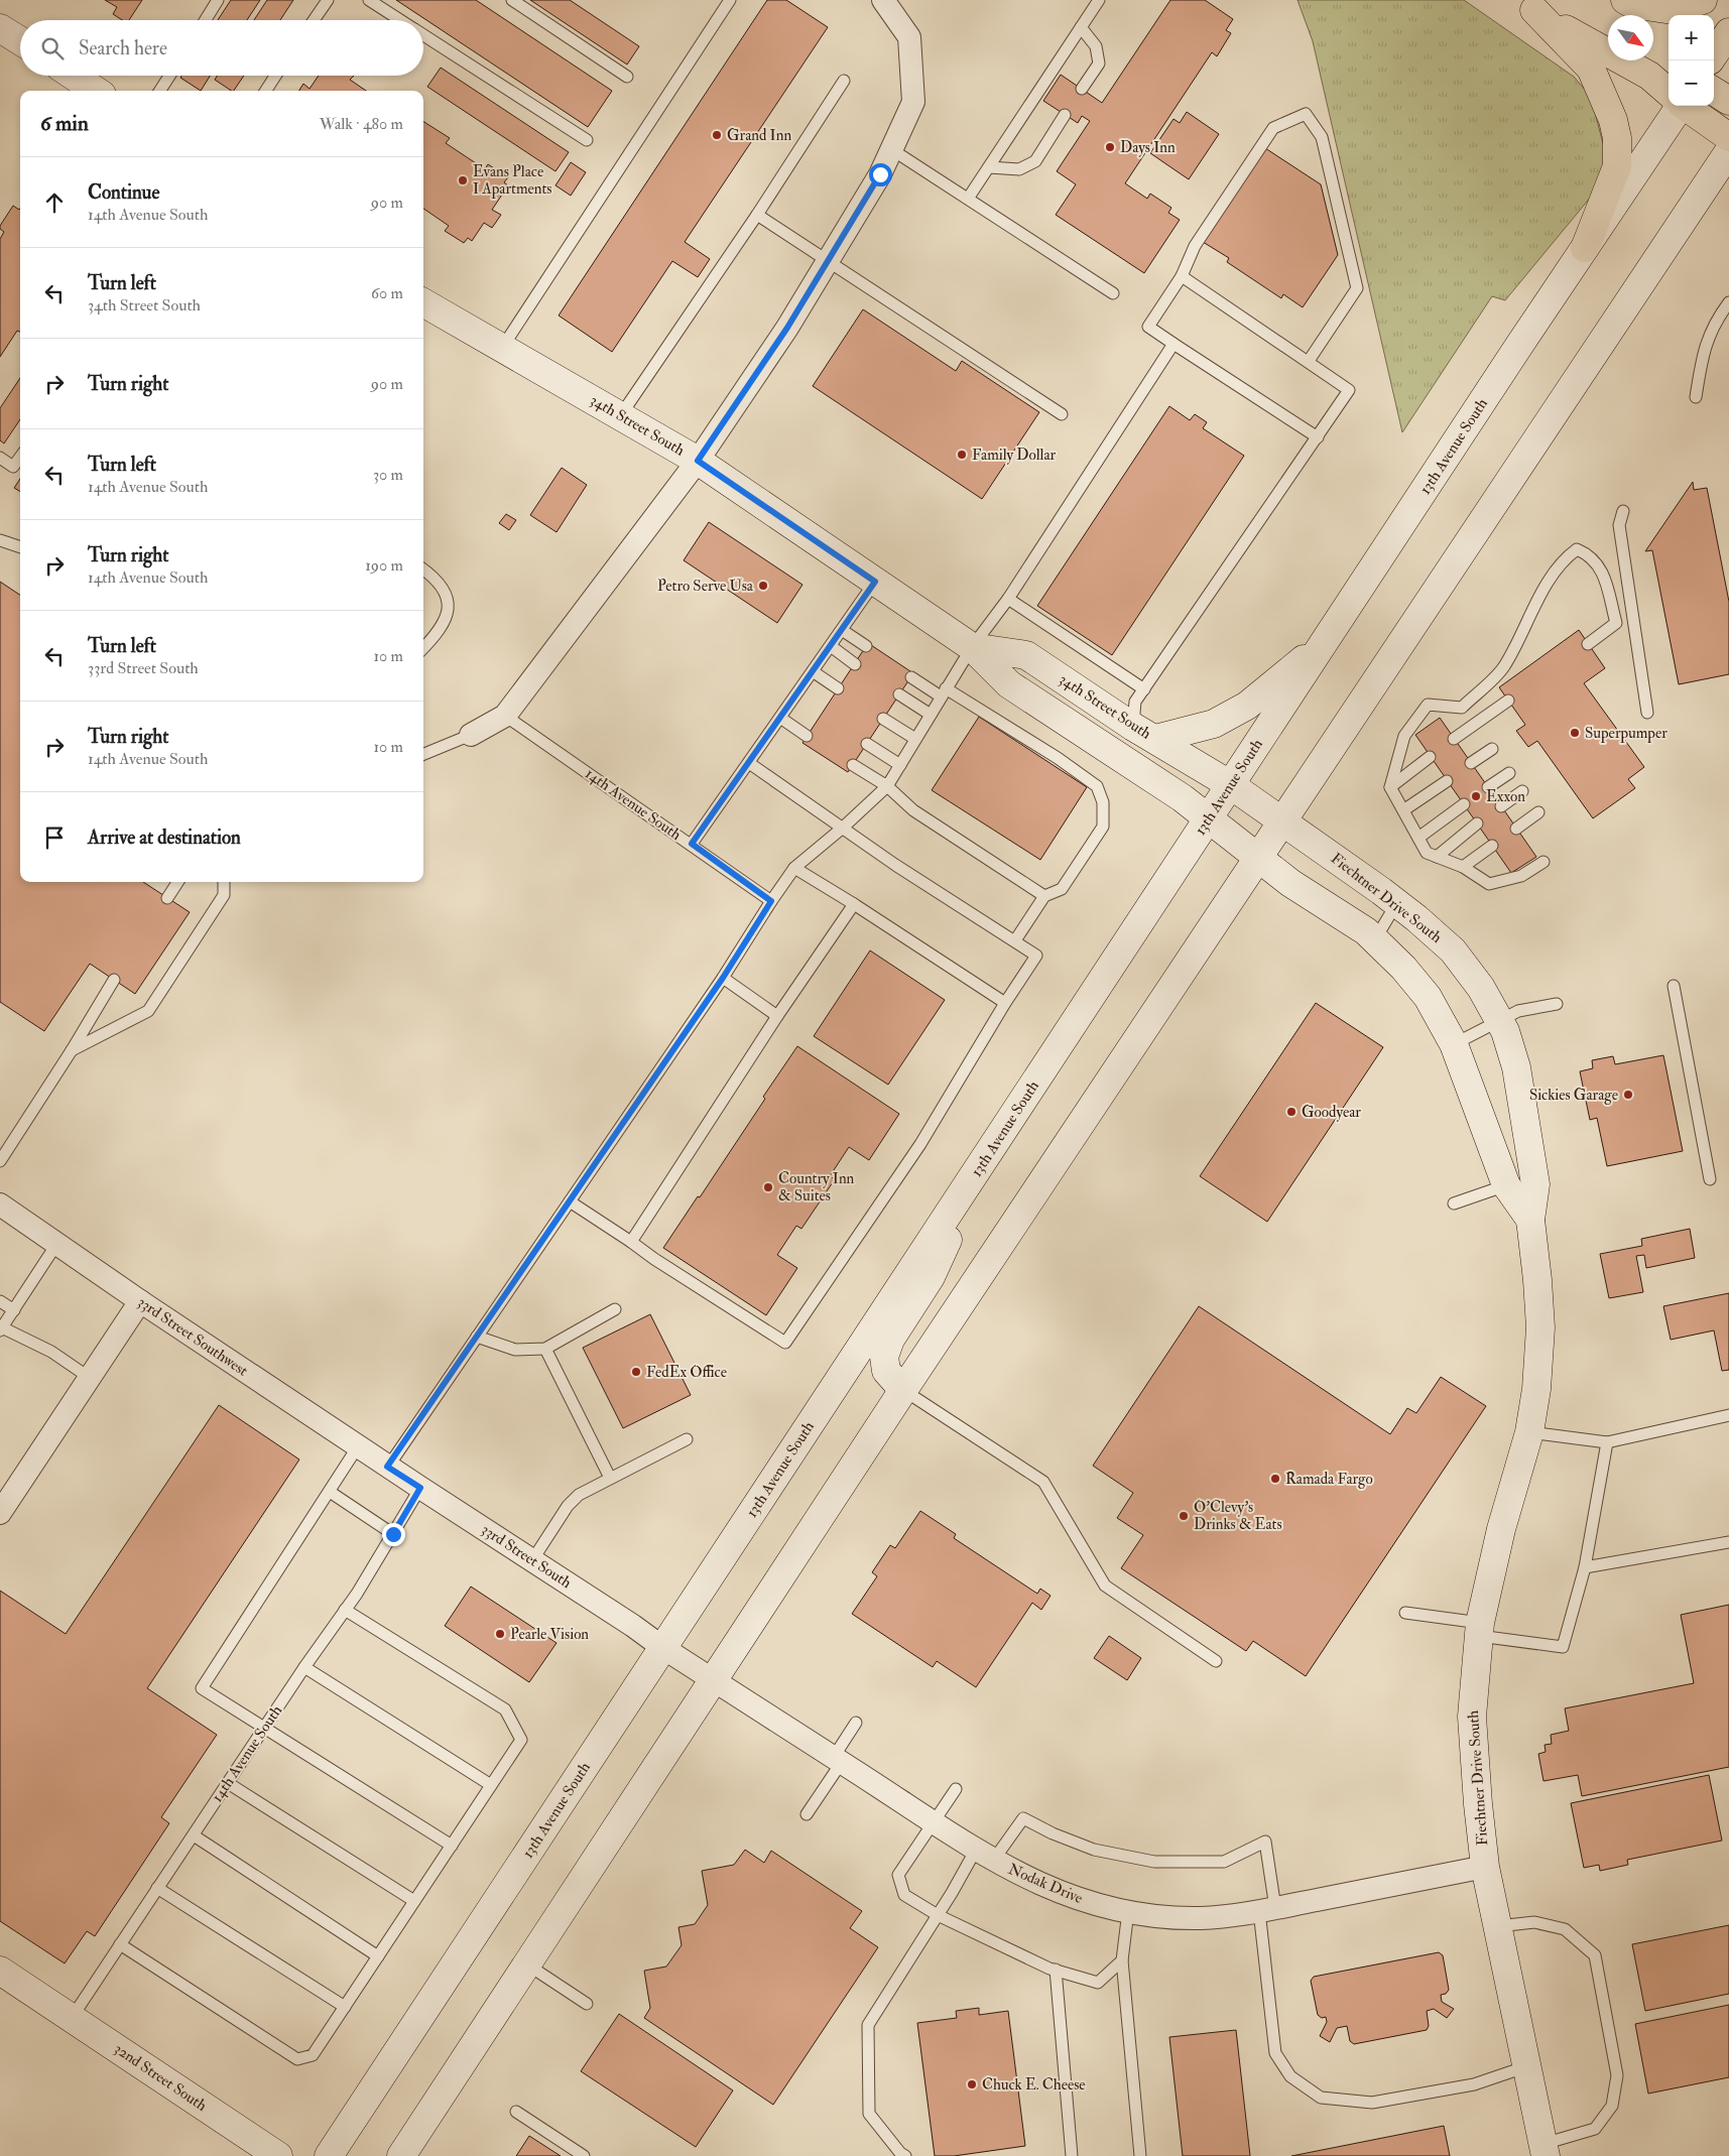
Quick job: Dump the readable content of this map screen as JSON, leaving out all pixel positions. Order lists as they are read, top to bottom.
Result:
{
  "streets": {
    "main road": [
      "34th Street South",
      "13th Avenue South",
      "Fiechtner Drive South",
      "32nd Street South"
    ],
    "street": ["33rd Street Southwest", "33rd Street South", "Nodak Drive"],
    "lane": ["14th Avenue South"]
  },
  "crossings": [
    ["34th Street South", "13th Avenue South"],
    ["34th Street South", "Fiechtner Drive South"],
    ["13th Avenue South", "Fiechtner Drive South"],
    ["13th Avenue South", "33rd Street South"],
    ["13th Avenue South", "Nodak Drive"],
    ["14th Avenue South", "33rd Street South"],
    ["14th Avenue South", "32nd Street South"],
    ["Fiechtner Drive South", "Nodak Drive"],
    ["33rd Street Southwest", "33rd Street South"],
    ["33rd Street South", "Nodak Drive"]
  ],
  "places": [
    "Grand Inn",
    "Days Inn",
    "Evans Place I Apartments",
    "Family Dollar",
    "Petro Serve Usa",
    "Superpumper",
    "Exxon",
    "Sickies Garage",
    "Goodyear",
    "Country Inn & Suites",
    "FedEx Office",
    "Ramada Fargo",
    "O'Clevy's Drinks & Eats",
    "Pearle Vision",
    "Chuck E. Cheese"
  ],
  "north": "bottom right",
  "page": {
    "map_buttons": ["+", "−"],
    "search": "Search here",
    "heading": ["6 min", "Walk · 480 m"],
    "list": [
      ["Continue", "14th Avenue South", "90 m"],
      ["Turn left", "34th Street South", "60 m"],
      ["Turn right", "90 m"],
      ["Turn left", "14th Avenue South", "30 m"],
      ["Turn right", "14th Avenue South", "190 m"],
      ["Turn left", "33rd Street South", "10 m"],
      ["Turn right", "14th Avenue South", "10 m"],
      "Arrive at destination"
    ]
  }
}
